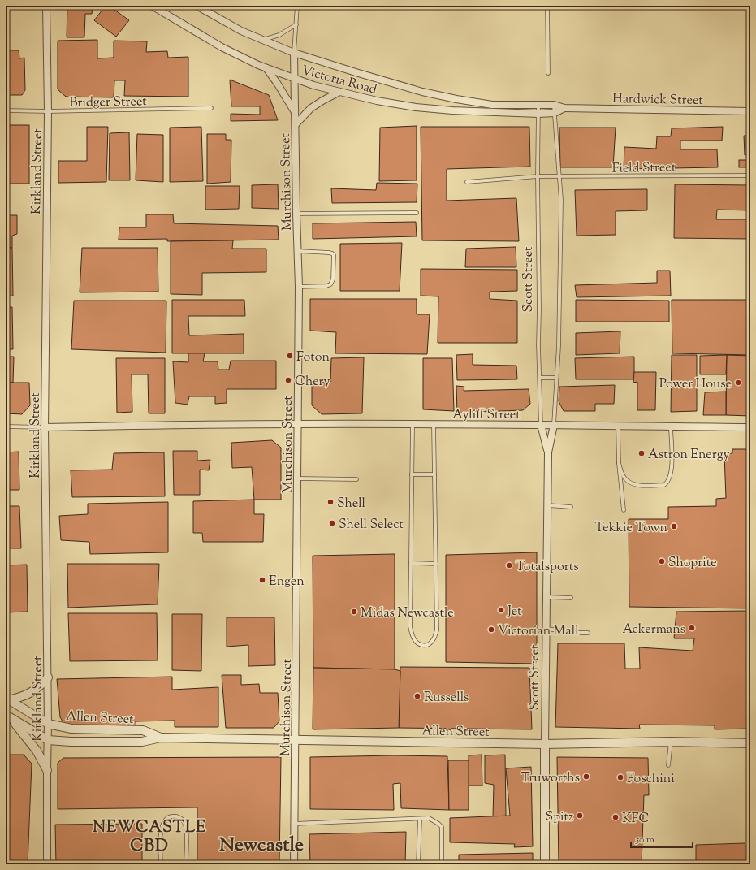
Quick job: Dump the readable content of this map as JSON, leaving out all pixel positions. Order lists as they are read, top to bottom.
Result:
{
  "streets": {
    "street": [
      "Victoria Road",
      "Hardwick Street",
      "Kirkland Street",
      "Murchison Street",
      "Scott Street",
      "Ayliff Street",
      "Allen Street"
    ],
    "lane": ["Bridger Street", "Field Street"]
  },
  "crossings": [
    ["Victoria Road", "Hardwick Street"],
    ["Victoria Road", "Murchison Street"],
    ["Victoria Road", "Scott Street"],
    ["Hardwick Street", "Murchison Street"],
    ["Hardwick Street", "Scott Street"],
    ["Bridger Street", "Kirkland Street"],
    ["Field Street", "Scott Street"],
    ["Kirkland Street", "Ayliff Street"],
    ["Kirkland Street", "Allen Street"],
    ["Murchison Street", "Ayliff Street"],
    ["Murchison Street", "Allen Street"],
    ["Scott Street", "Ayliff Street"],
    ["Scott Street", "Allen Street"]
  ],
  "districts": ["NEWCASTLE CBD", "Newcastle"],
  "places": [
    "Foton",
    "Chery",
    "Power House",
    "Astron Energy",
    "Shell",
    "Shell Select",
    "Tekkie Town",
    "Shoprite",
    "Totalsports",
    "Engen",
    "Jet",
    "Midas Newcastle",
    "Ackermans",
    "Victorian Mall",
    "Russells",
    "Truworths",
    "Foschini",
    "Spitz",
    "KFC"
  ],
  "scale_bar": "50 m"
}
